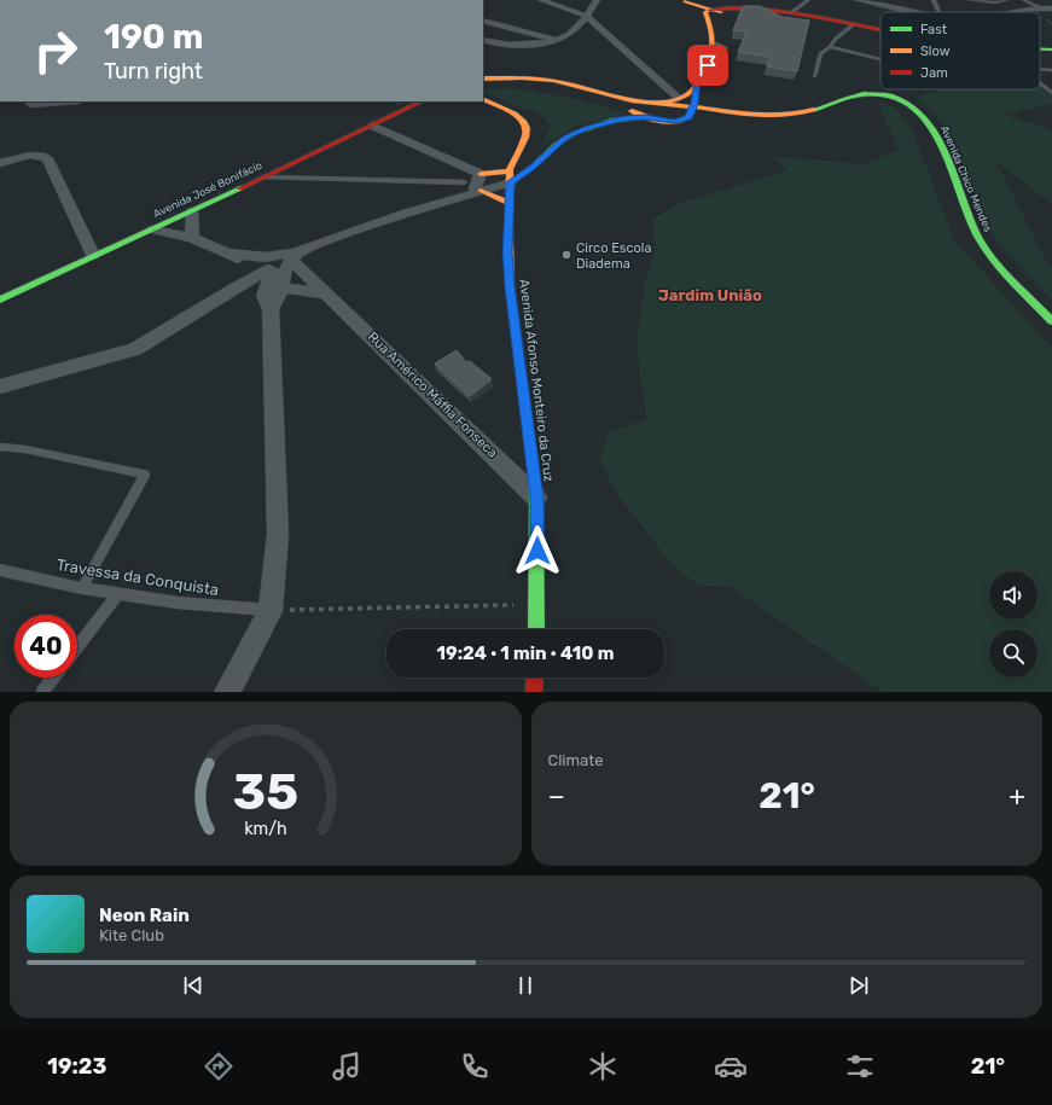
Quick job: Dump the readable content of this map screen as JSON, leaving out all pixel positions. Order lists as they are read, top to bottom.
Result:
{
  "streets": {
    "street": [
      "Avenida Chico Mendes",
      "Avenida José Bonifácio",
      "Avenida Afonso Monteiro da Cruz",
      "Rua Américo Máffia Fonseca"
    ],
    "lane": ["Travessa da Conquista"]
  },
  "crossings": [
    ["Avenida Afonso Monteiro da Cruz", "Rua Américo Máffia Fonseca"]
  ],
  "districts": ["Jardim União"],
  "places": ["Circo Escola Diadema"],
  "legend": ["Fast", "Slow", "Jam"],
  "page": {
    "turn": ["190 m", "Turn right"],
    "limit": "40",
    "trip": "19:24 · 1 min · 410 m",
    "tile": "Climate",
    "heat": ["−", "21°", "+"],
    "song": ["Neon Rain", "Kite Club"],
    "tabs": ["19:23", "21°"],
    "gauge": ["35", "km/h"]
  }
}
